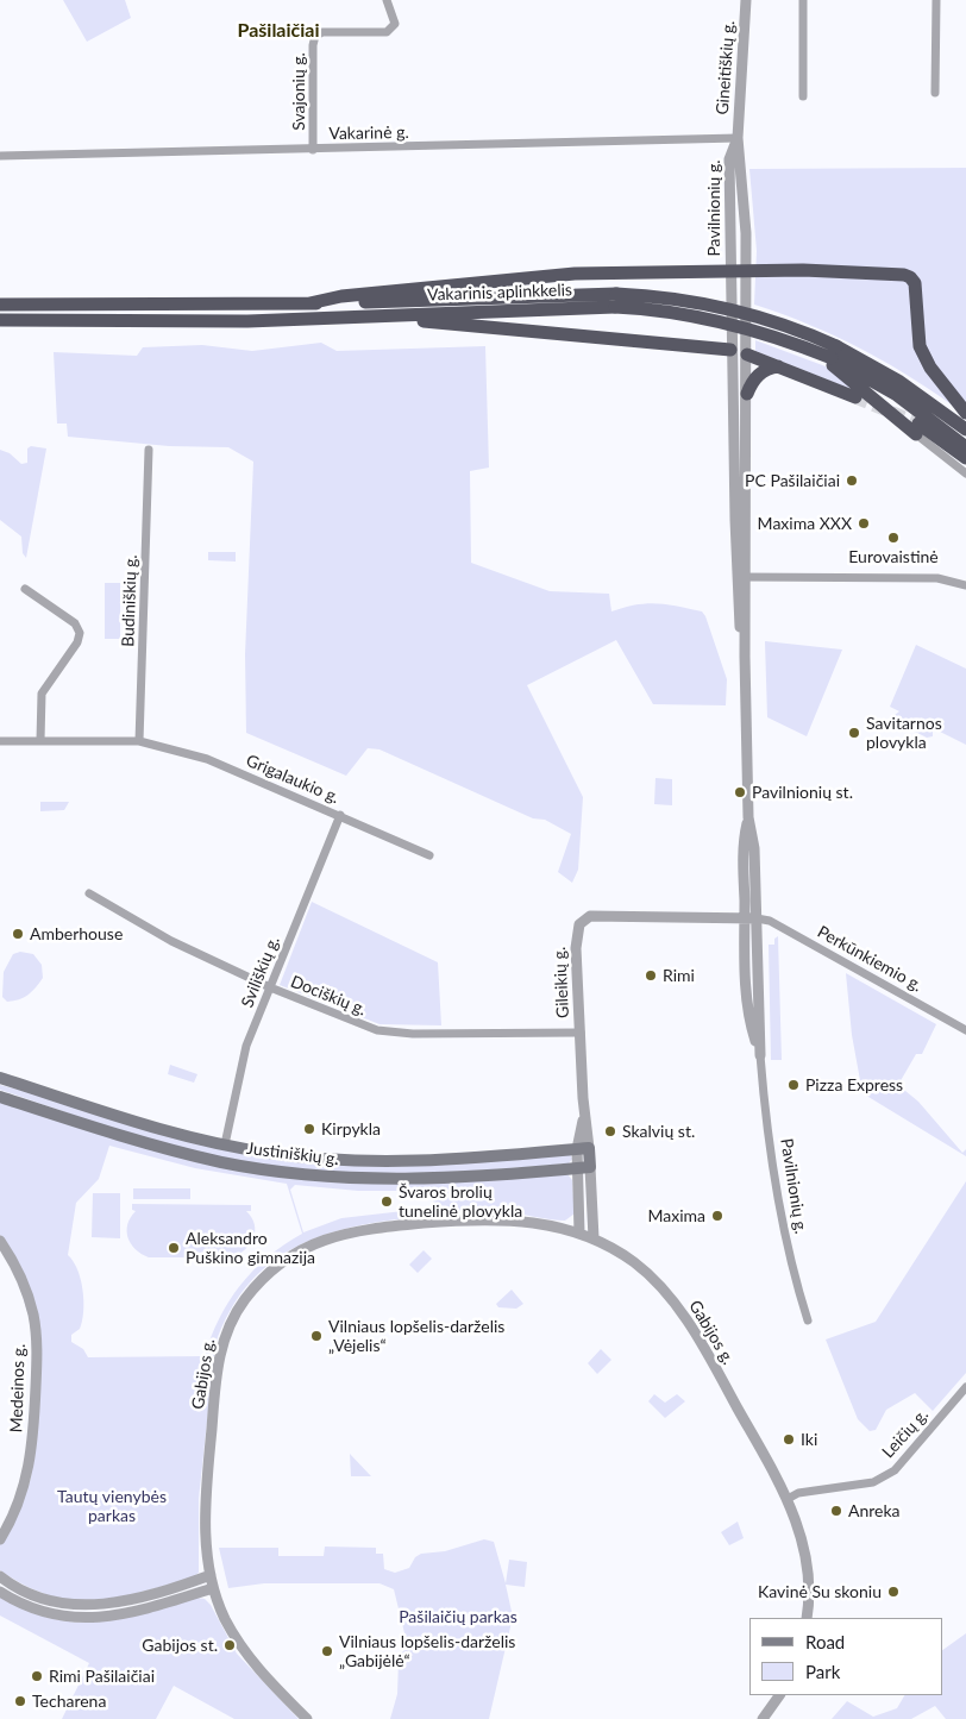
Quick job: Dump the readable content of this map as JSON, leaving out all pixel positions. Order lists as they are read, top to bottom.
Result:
{
  "streets": {
    "highway": ["Vakarinis aplinkkelis"],
    "main road": ["Gileikių g.", "Justiniškių g."],
    "street": [
      "Gineitiškių g.",
      "Svajonių g.",
      "Vakarinė g.",
      "Pavilnionių g.",
      "Budiniškių g.",
      "Grigalaukio g.",
      "Perkūnkiemio g.",
      "Sviliškių g.",
      "Dociškių g.",
      "Gabijos g.",
      "Medeinos g.",
      "Leičių g."
    ]
  },
  "crossings": [
    ["Gineitiškių g.", "Vakarinė g."],
    ["Gineitiškių g.", "Pavilnionių g."],
    ["Svajonių g.", "Vakarinė g."],
    ["Vakarinė g.", "Pavilnionių g."],
    ["Pavilnionių g.", "Perkūnkiemio g."],
    ["Pavilnionių g.", "Gileikių g."],
    ["Budiniškių g.", "Grigalaukio g."],
    ["Grigalaukio g.", "Sviliškių g."],
    ["Perkūnkiemio g.", "Gileikių g."],
    ["Sviliškių g.", "Dociškių g."],
    ["Sviliškių g.", "Justiniškių g."],
    ["Gileikių g.", "Dociškių g."],
    ["Gileikių g.", "Justiniškių g."],
    ["Gileikių g.", "Gabijos g."],
    ["Gabijos g.", "Leičių g."]
  ],
  "districts": ["Pašilaičiai"],
  "parks": ["Tautų vienybės parkas", "Pašilaičių parkas"],
  "places": [
    "PC Pašilaičiai",
    "Maxima XXX",
    "Eurovaistinė",
    "Savitarnos plovykla",
    "Pavilnionių st.",
    "Amberhouse",
    "Rimi",
    "Pizza Express",
    "Kirpykla",
    "Skalvių st.",
    "Švaros brolių tunelinė plovykla",
    "Maxima",
    "Aleksandro Puškino gimnazija",
    "Vilniaus lopšelis-darželis „Vėjelis“",
    "Iki",
    "Anreka",
    "Kavinė Su skoniu",
    "Gabijos st.",
    "Vilniaus lopšelis-darželis „Gabijėlė“",
    "Rimi Pašilaičiai",
    "Techarena"
  ],
  "legend": ["Road", "Park"]
}
